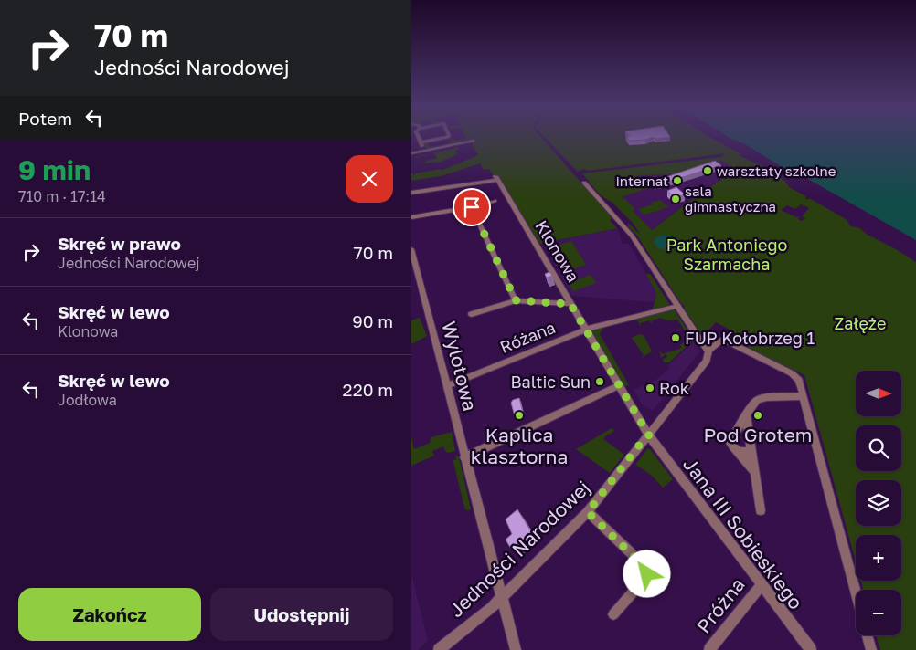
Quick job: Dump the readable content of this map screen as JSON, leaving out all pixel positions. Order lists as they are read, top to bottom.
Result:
{
  "streets": {
    "street": [
      "Klonowa",
      "Różana",
      "Wylotowa",
      "Jana III Sobieskiego",
      "Jedności Narodowej",
      "Próżna"
    ]
  },
  "crossings": [
    ["Klonowa", "Różana"],
    ["Klonowa", "Jana III Sobieskiego"],
    ["Klonowa", "Jedności Narodowej"],
    ["Różana", "Wylotowa"],
    ["Wylotowa", "Jedności Narodowej"],
    ["Jana III Sobieskiego", "Jedności Narodowej"],
    ["Jana III Sobieskiego", "Próżna"]
  ],
  "parks": ["Park Antoniego Szarmacha", "Załęże"],
  "places": [
    "warsztaty szkolne",
    "internat",
    "sala gimnastyczna",
    "FUP Kołobrzeg 1",
    "Baltic Sun",
    "Rok",
    "Kaplica klasztorna",
    "Pod Grotem"
  ],
  "north": "right",
  "page": {
    "turn": ["70 m", "Jedności Narodowej"],
    "then": "Potem",
    "heading": ["9 min", "710 m · 17:14"],
    "list": [
      {
        "name": "Skręć w prawo",
        "note": "Jedności Narodowej",
        "value": "70 m"
      },
      {
        "name": "Skręć w lewo",
        "note": "Klonowa",
        "value": "90 m"
      },
      {
        "name": "Skręć w lewo",
        "note": "Jodłowa",
        "value": "220 m"
      }
    ],
    "map_buttons": ["+", "−"],
    "buttons": ["Zakończ", "Udostępnij"]
  }
}
